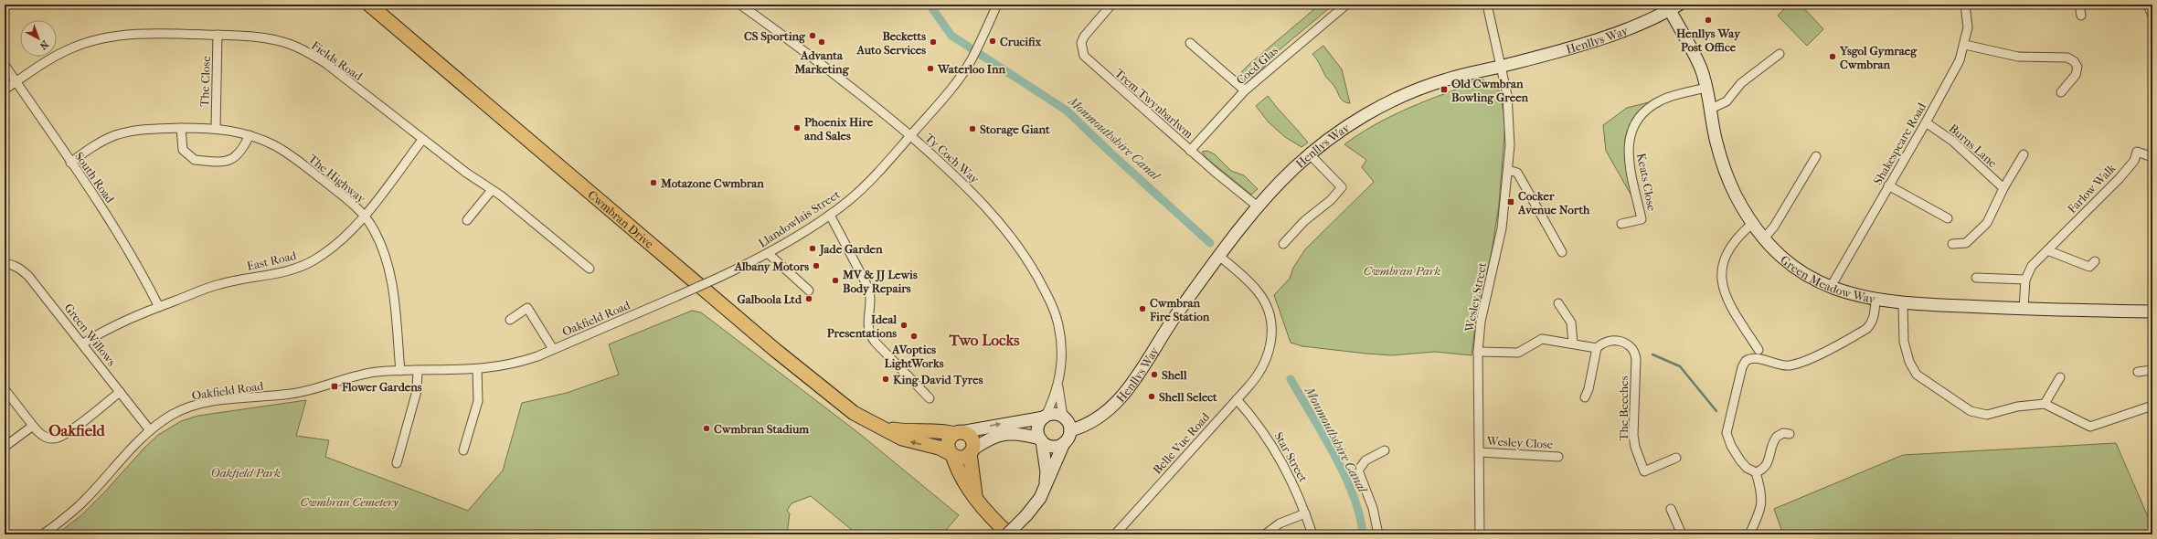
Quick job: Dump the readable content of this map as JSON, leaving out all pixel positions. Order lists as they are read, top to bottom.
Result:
{
  "streets": {
    "main road": ["Cwmbran Drive"],
    "street": [
      "Henllys Way",
      "Fields Road",
      "Coed Glas",
      "The Close",
      "Trem Twynbarlwm",
      "Shakespeare Road",
      "Burns Lane",
      "Ty Coch Way",
      "South Road",
      "The Highway",
      "Keats Close",
      "Farlow Walk",
      "Llandowlais Street",
      "East Road",
      "Green Meadow Way",
      "Wesley Street",
      "Oakfield Road",
      "Green Willows",
      "The Beeches",
      "Wesley Close",
      "Belle Vue Road",
      "Star Street"
    ]
  },
  "crossings": [
    ["Henllys Way", "Trem Twynbarlwm"],
    ["Henllys Way", "Ty Coch Way"],
    ["Henllys Way", "Green Meadow Way"],
    ["Henllys Way", "Wesley Street"],
    ["Henllys Way", "Belle Vue Road"],
    ["Fields Road", "The Close"],
    ["Fields Road", "South Road"],
    ["Fields Road", "East Road"],
    ["Coed Glas", "Trem Twynbarlwm"],
    ["The Close", "The Highway"],
    ["Shakespeare Road", "Burns Lane"],
    ["Shakespeare Road", "Green Meadow Way"],
    ["Ty Coch Way", "Llandowlais Street"],
    ["South Road", "The Highway"],
    ["South Road", "East Road"],
    ["The Highway", "East Road"],
    ["The Highway", "Oakfield Road"],
    ["Keats Close", "Green Meadow Way"],
    ["Farlow Walk", "Green Meadow Way"],
    ["Llandowlais Street", "Oakfield Road"],
    ["East Road", "Green Willows"],
    ["Wesley Street", "Wesley Close"],
    ["Oakfield Road", "Green Willows"],
    ["Belle Vue Road", "Star Street"]
  ],
  "districts": ["Two Locks", "Oakfield"],
  "water": ["Monmouthshire Canal"],
  "parks": ["Cwmbran Park", "Oakfield Park", "Cwmbran Cemetery"],
  "places": {
    "other": [
      "Henllys Way Post Office",
      "CS Sporting",
      "Crucifix",
      "Advanta Marketing",
      "Becketts Auto Services",
      "Ysgol Gymraeg Cwmbran",
      "Waterloo Inn",
      "Phoenix Hire and Sales",
      "Storage Giant",
      "Motazone Cwmbran",
      "Jade Garden",
      "Albany Motors",
      "MV & JJ Lewis Body Repairs",
      "Galboola Ltd",
      "Cwmbran Fire Station",
      "Ideal Presentations",
      "AVoptics LightWorks",
      "Shell",
      "King David Tyres",
      "Shell Select",
      "Cwmbran Stadium"
    ],
    "transit": ["Old Cwmbran Bowling Green", "Cocker Avenue North", "Flower Gardens"]
  },
  "north": "bottom right"
}
